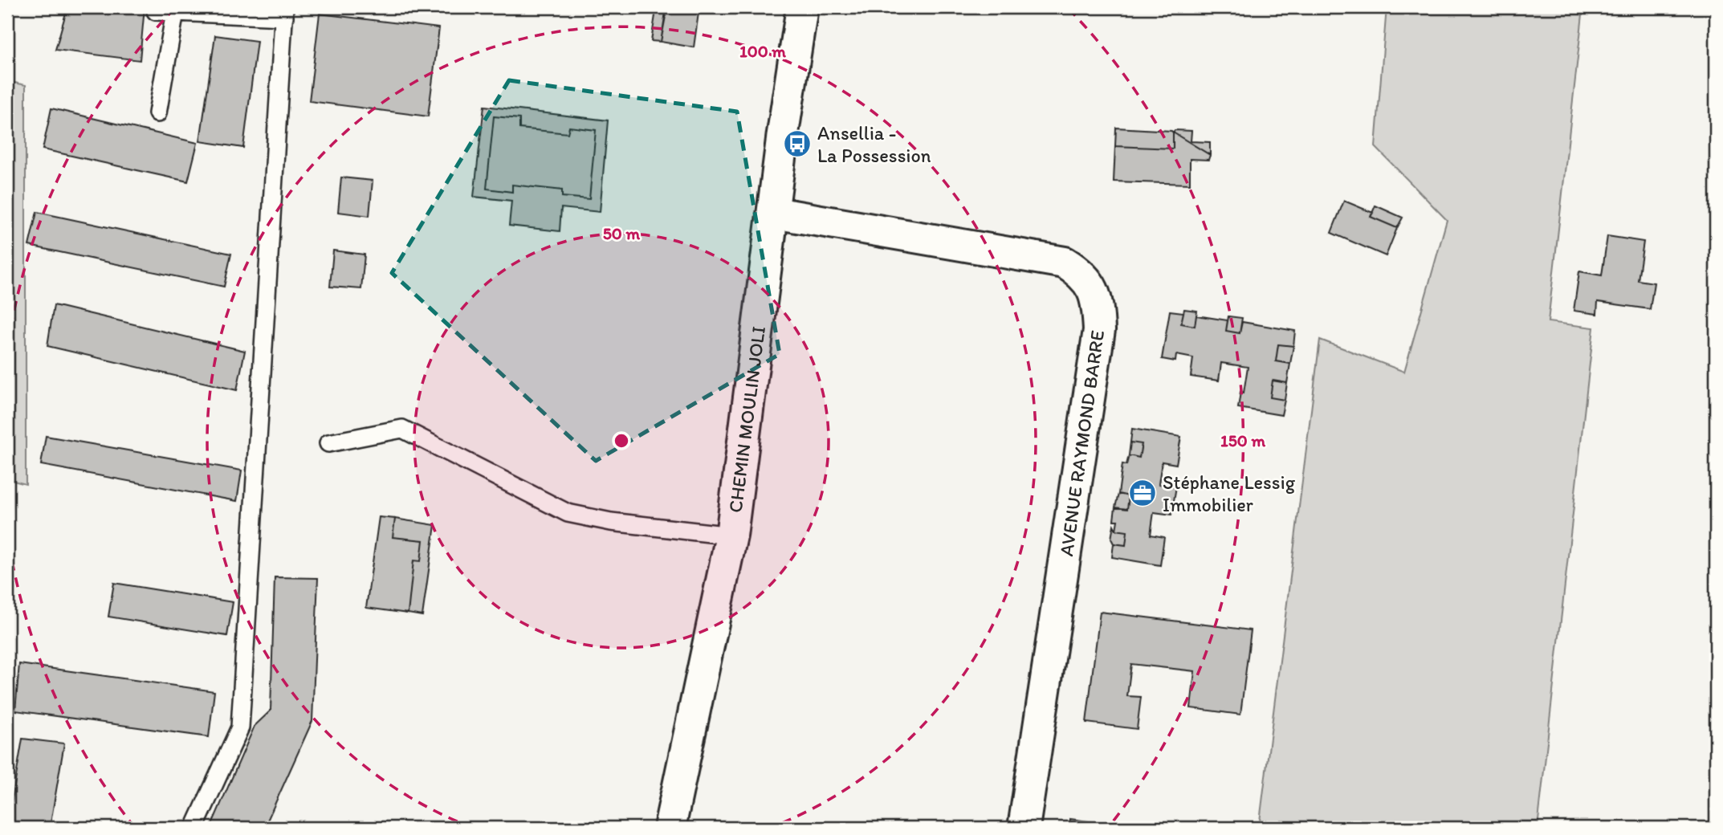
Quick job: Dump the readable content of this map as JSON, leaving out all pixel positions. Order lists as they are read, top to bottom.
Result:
{
  "streets": {
    "street": ["CHEMIN MOULIN JOLI", "AVENUE RAYMOND BARRE"]
  },
  "crossings": [
    ["CHEMIN MOULIN JOLI", "AVENUE RAYMOND BARRE"]
  ],
  "places": {
    "bus stop": ["Ansellia - La Possession"],
    "office": ["Stéphane Lessig Immobilier"]
  },
  "rings": ["100 m", "50 m", "150 m"]
}
